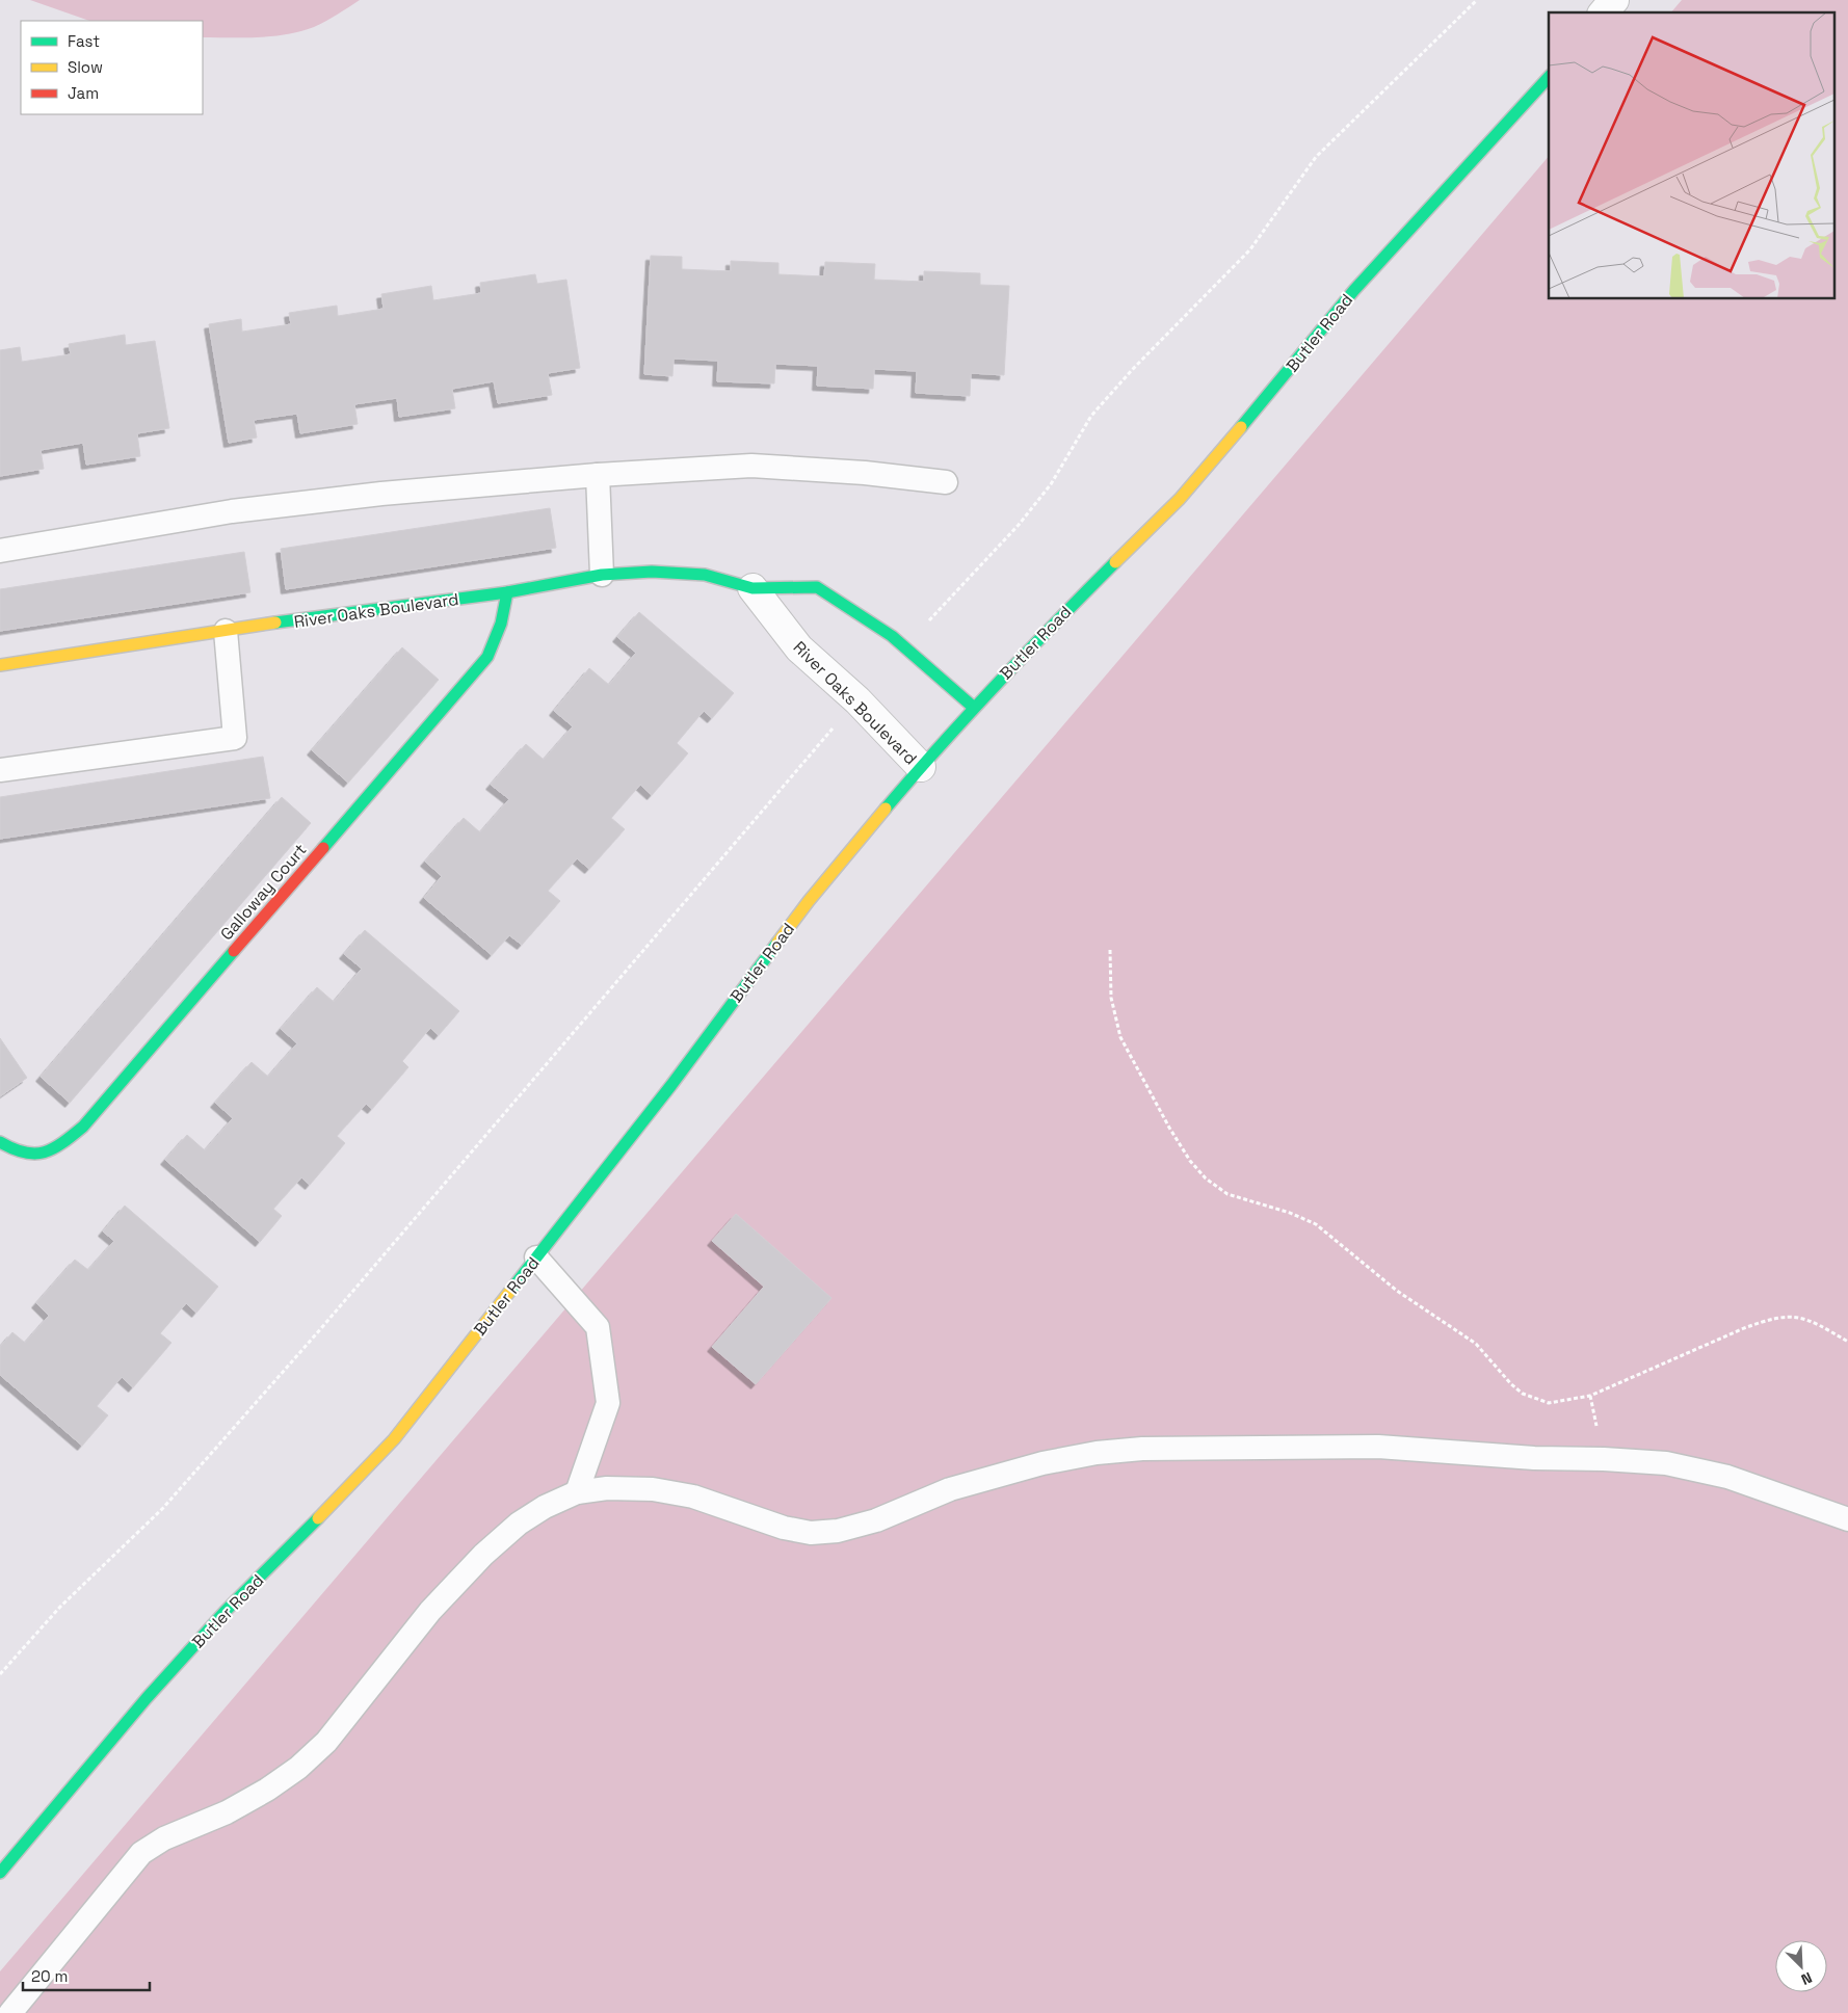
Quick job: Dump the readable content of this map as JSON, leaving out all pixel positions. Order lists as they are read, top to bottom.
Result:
{
  "streets": {
    "street": ["Butler Road", "River Oaks Boulevard", "Galloway Court"]
  },
  "crossings": [
    ["Butler Road", "River Oaks Boulevard"],
    ["River Oaks Boulevard", "Galloway Court"]
  ],
  "legend": ["Fast", "Slow", "Jam"],
  "scale_bar": "20 m",
  "north": "bottom right"
}
